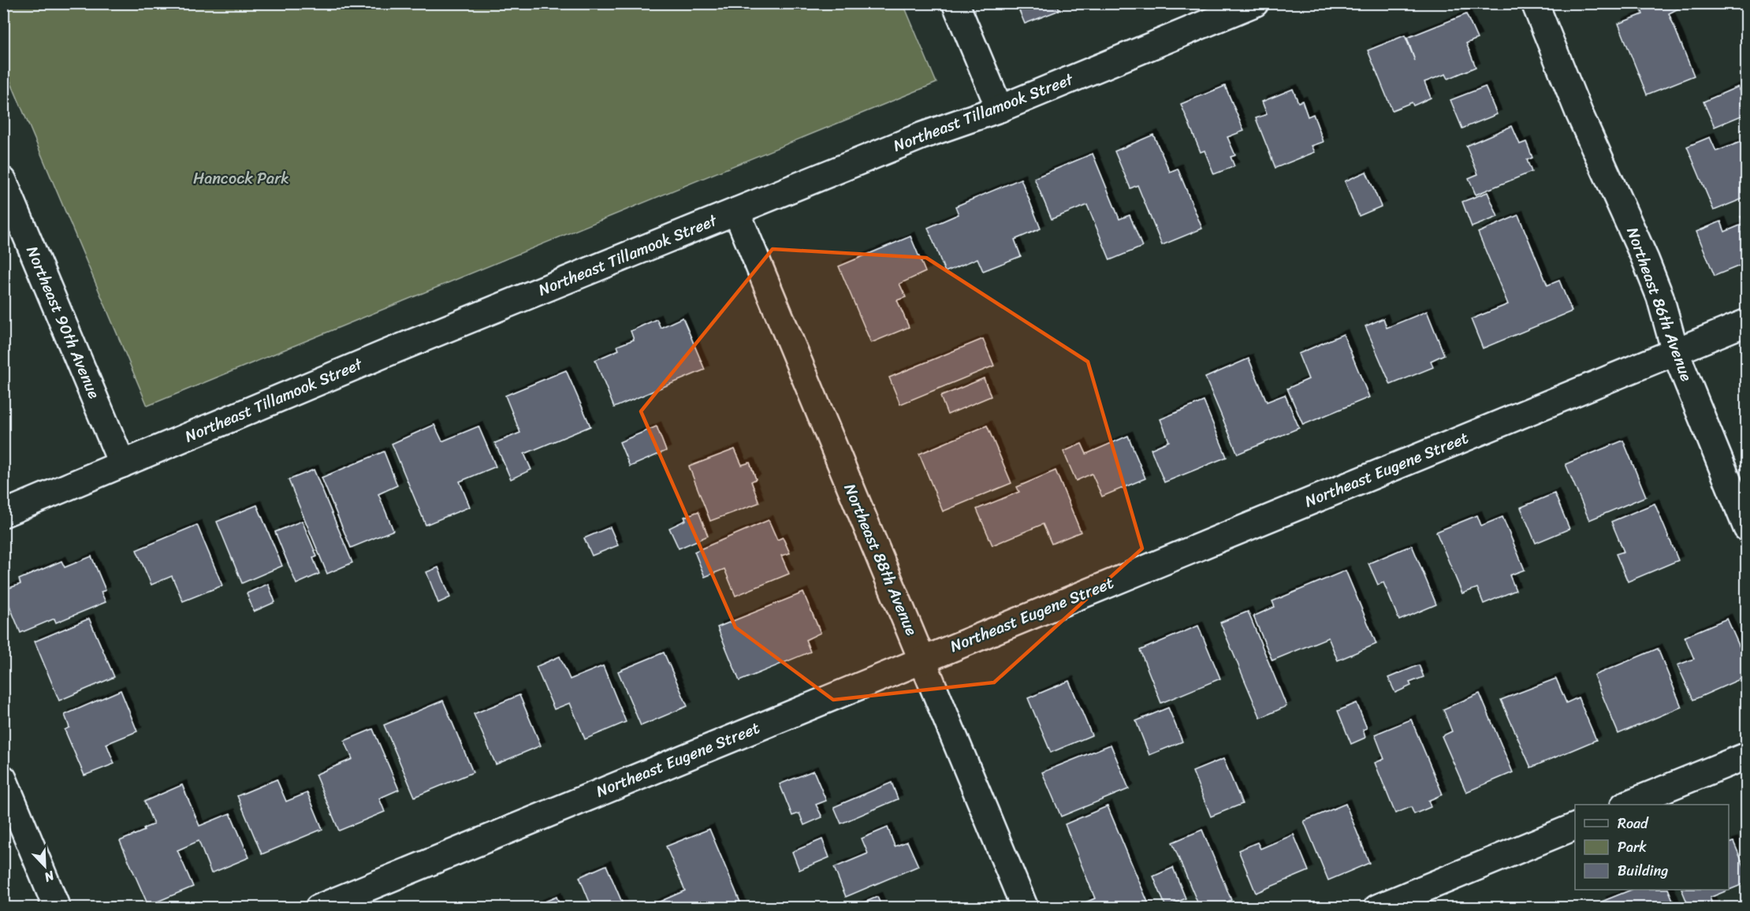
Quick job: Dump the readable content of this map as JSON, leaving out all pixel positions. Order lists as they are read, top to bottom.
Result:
{
  "streets": {
    "street": [
      "Northeast Tillamook Street",
      "Northeast 86th Avenue",
      "Northeast 90th Avenue",
      "Northeast Eugene Street",
      "Northeast 88th Avenue"
    ]
  },
  "crossings": [
    ["Northeast Tillamook Street", "Northeast 90th Avenue"],
    ["Northeast Tillamook Street", "Northeast 88th Avenue"],
    ["Northeast 86th Avenue", "Northeast Eugene Street"],
    ["Northeast Eugene Street", "Northeast 88th Avenue"]
  ],
  "parks": ["Hancock Park"],
  "legend": ["Road", "Park", "Building"],
  "north": "bottom right"
}
